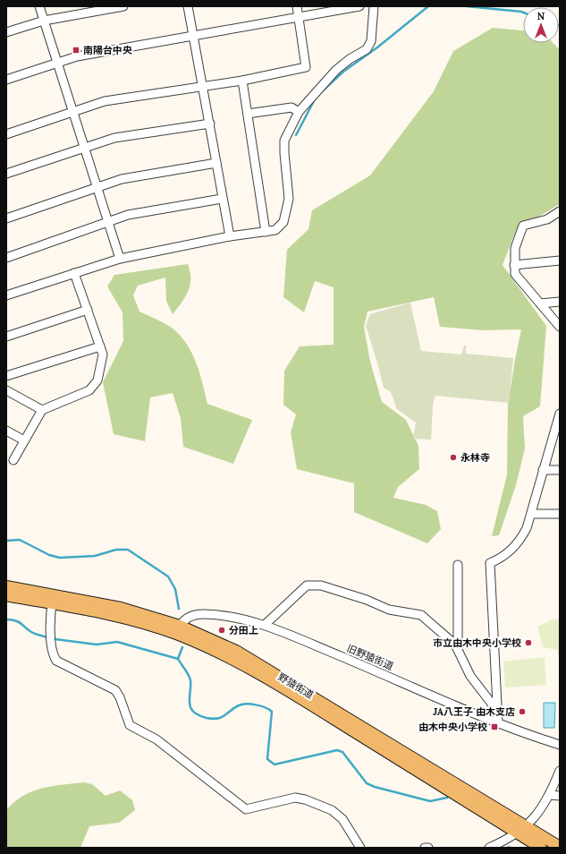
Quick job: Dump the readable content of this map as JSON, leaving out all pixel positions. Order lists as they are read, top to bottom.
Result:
{
  "streets": {
    "main road": ["野猿街道"],
    "street": ["旧野猿街道"]
  },
  "crossings": [
    ["旧野猿街道", "野猿街道"]
  ],
  "places": {
    "transit": ["南陽台中央", "由木中央小学校"],
    "other": [
      "永林寺",
      "分田上",
      "市立由木中央小学校",
      "JA八王子 由木支店"
    ]
  },
  "north": "top"
}
